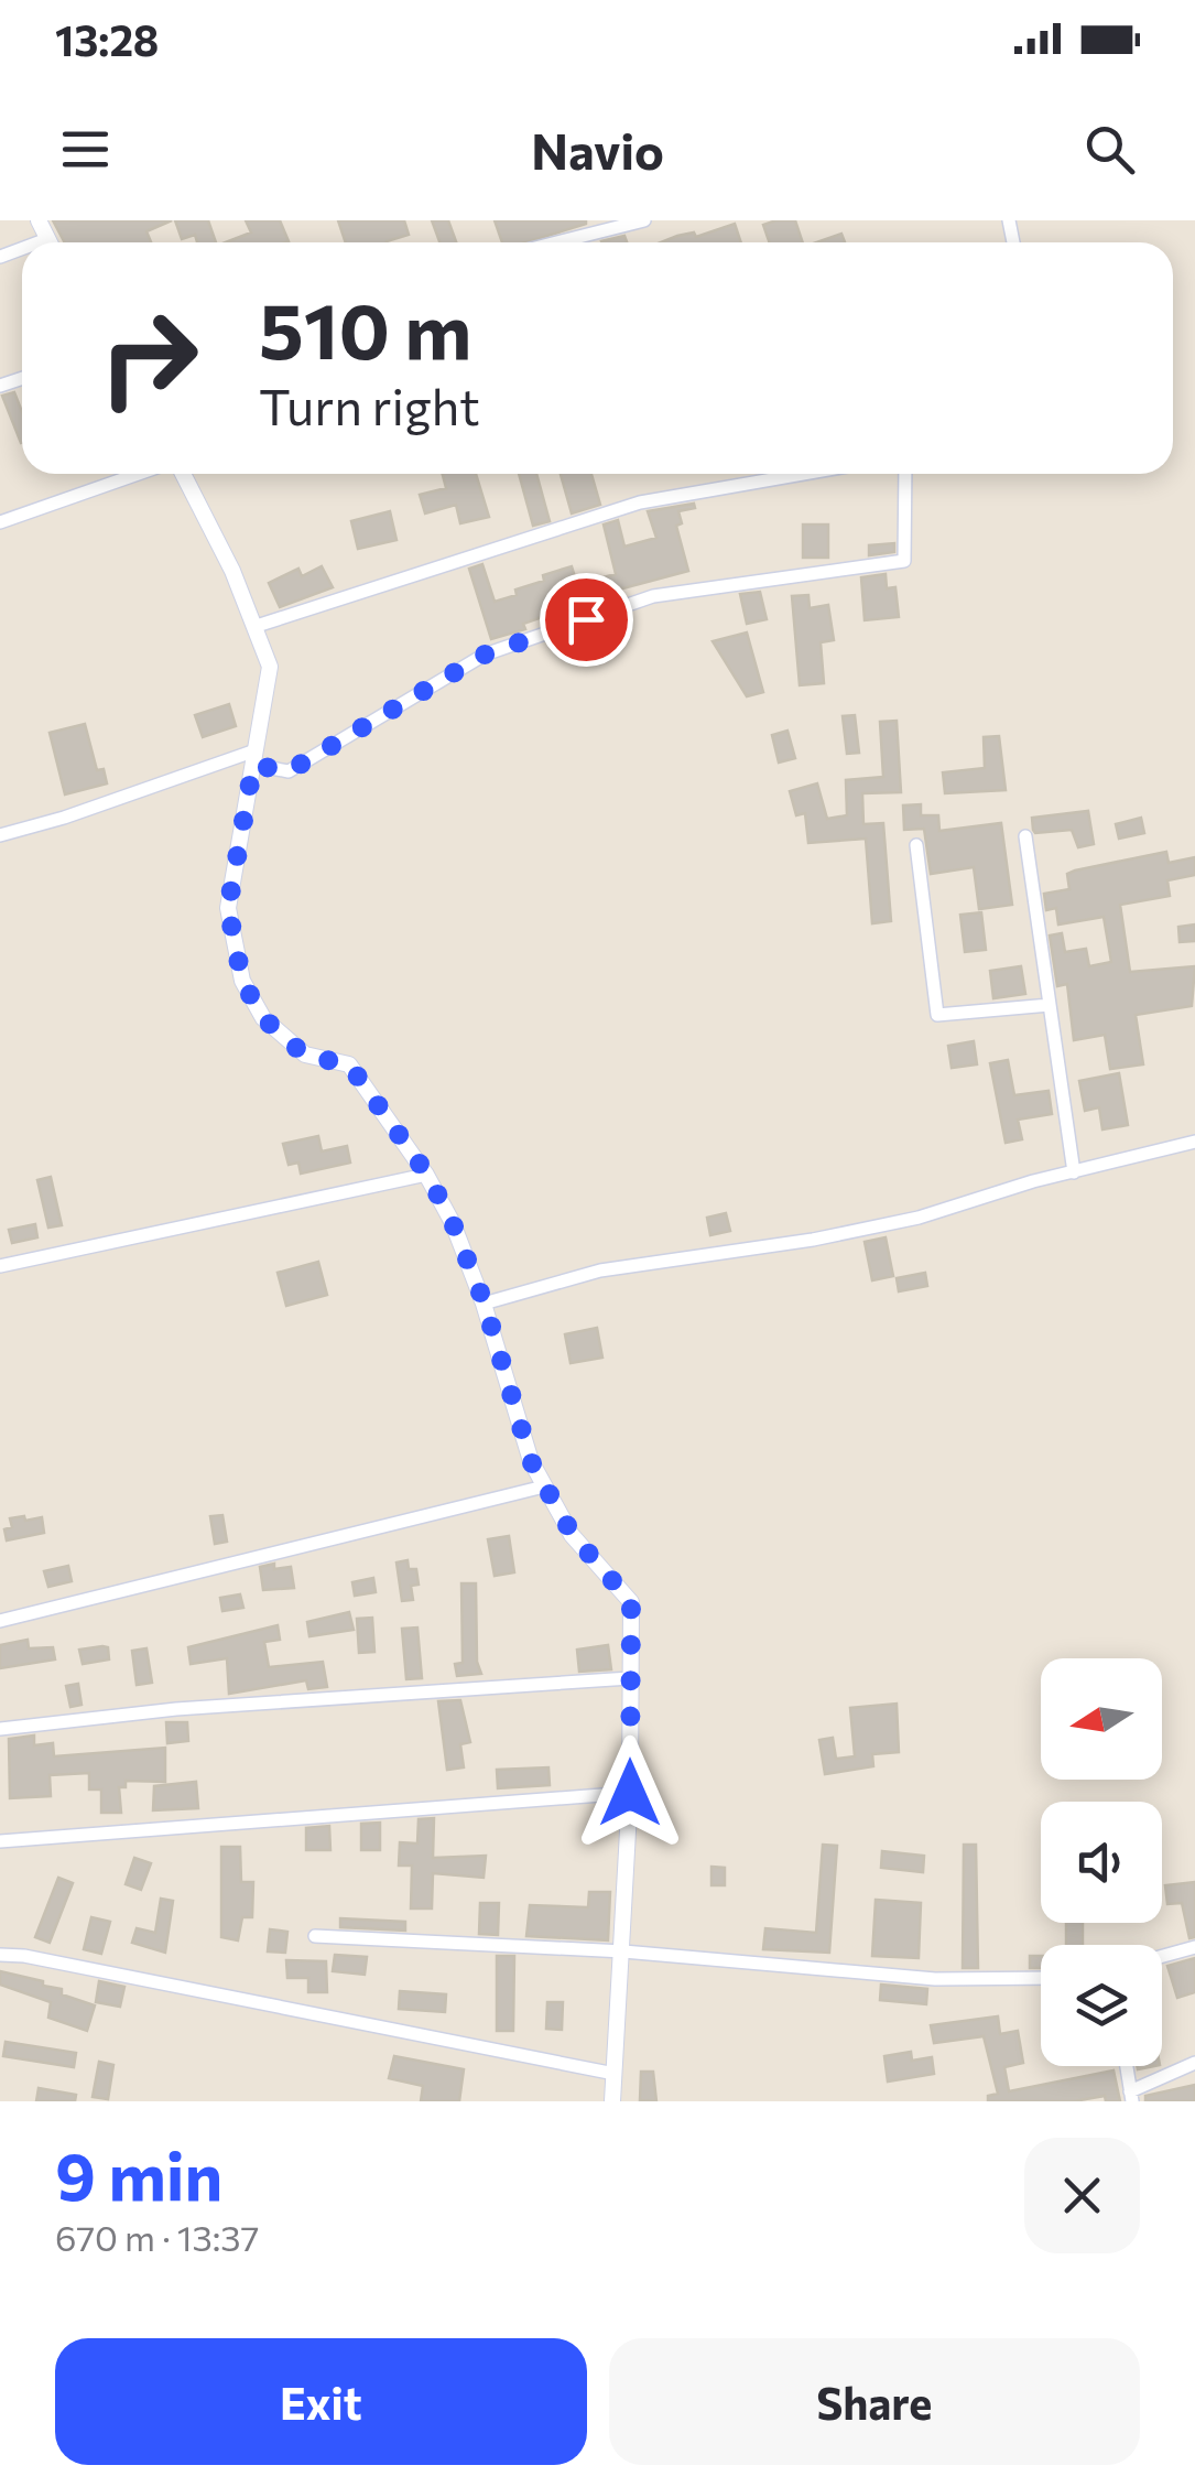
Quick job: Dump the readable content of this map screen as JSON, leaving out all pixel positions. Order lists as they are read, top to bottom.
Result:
{
  "north": "left",
  "page": {
    "status": "13:28",
    "header": "Navio",
    "turn": ["510 m", "Turn right"],
    "heading": ["9 min", "670 m · 13:37"],
    "buttons": ["Exit", "Share"]
  }
}
